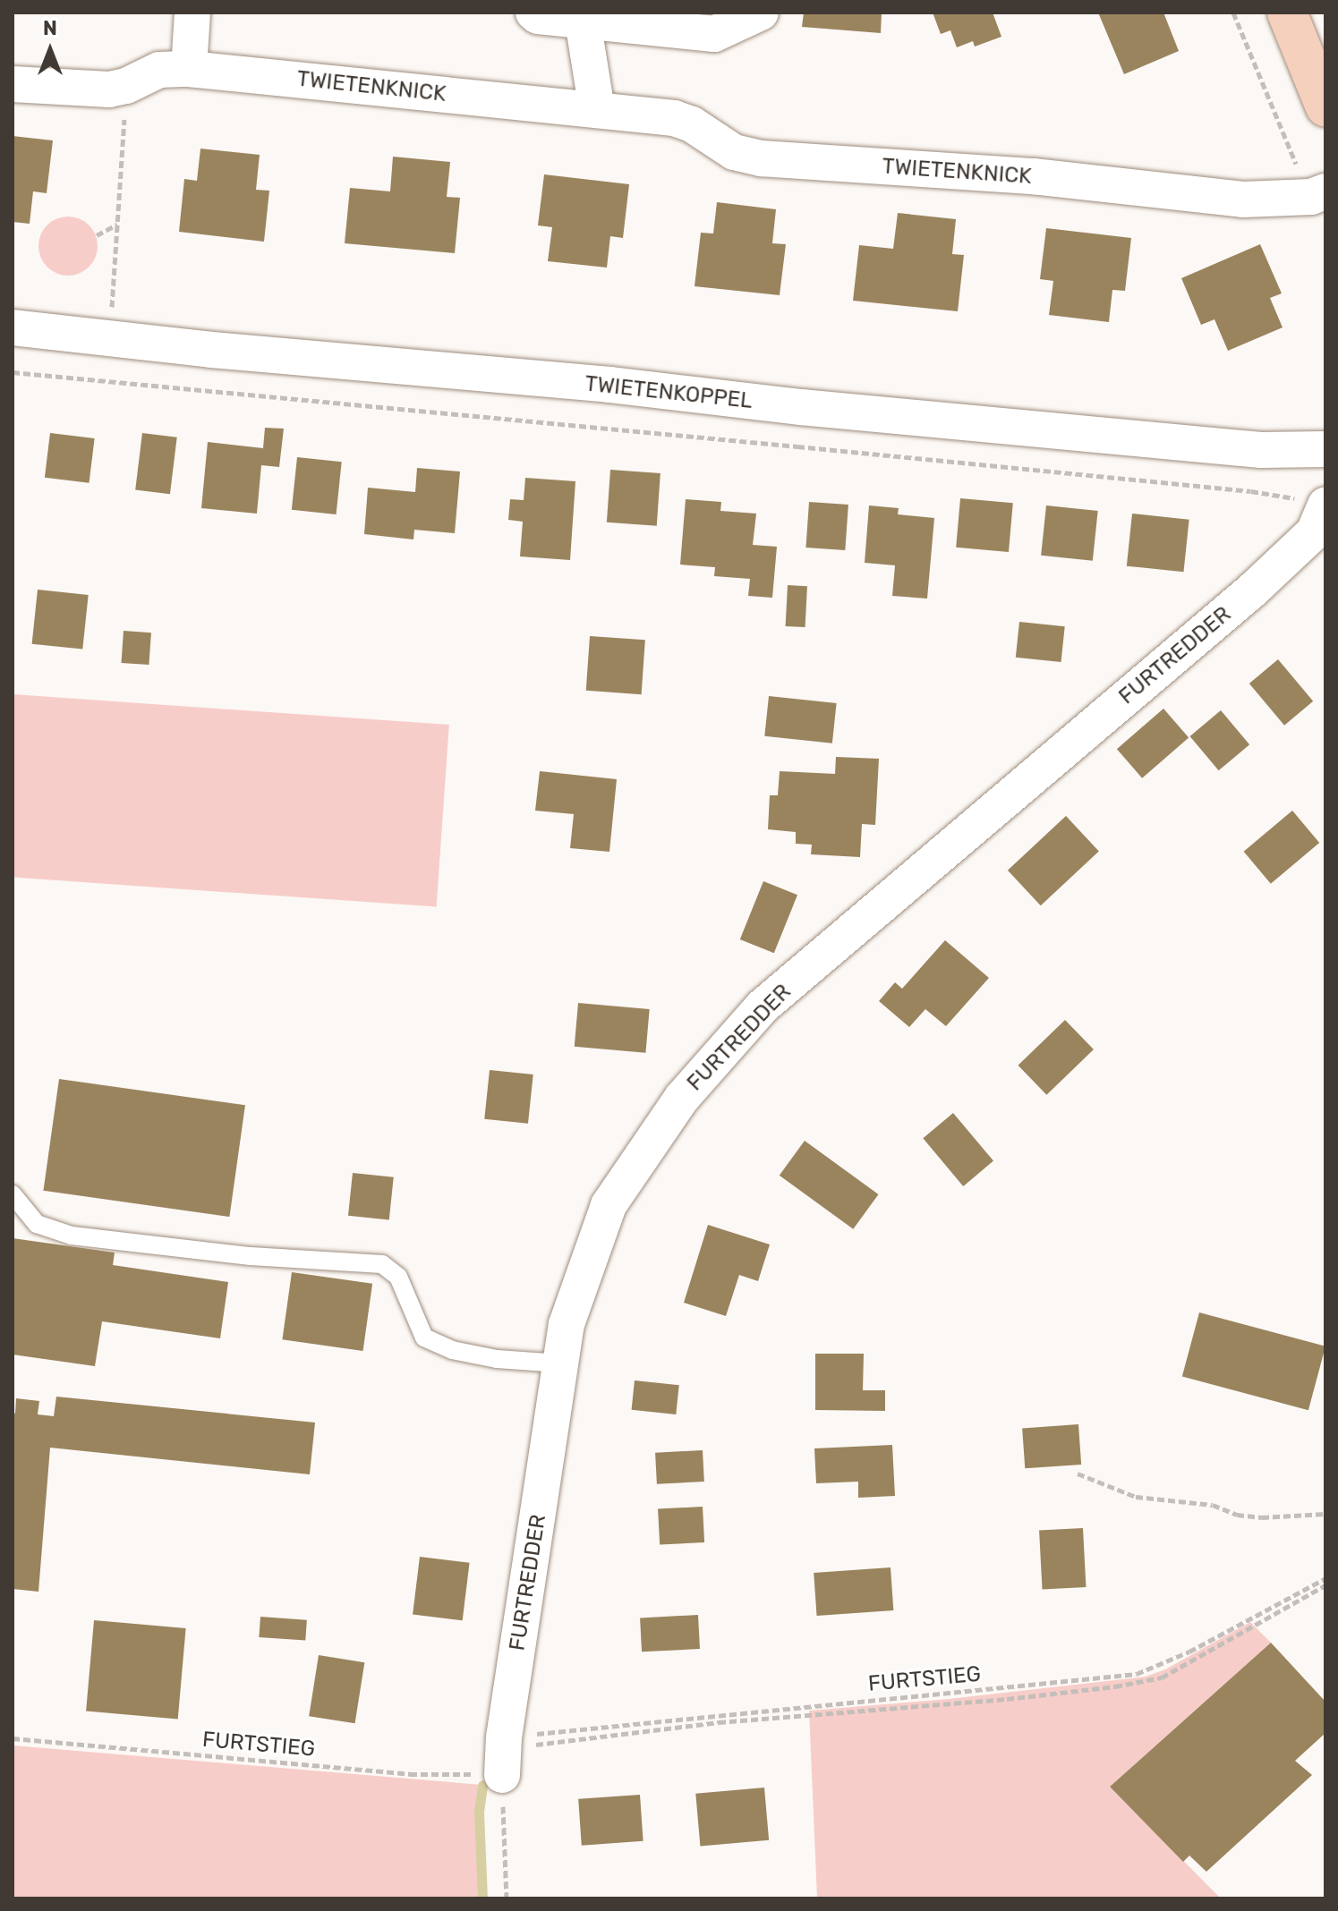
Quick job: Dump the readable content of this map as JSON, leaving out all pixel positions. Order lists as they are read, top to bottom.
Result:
{
  "streets": {
    "street": ["TWIETENKNICK", "TWIETENKOPPEL", "FURTREDDER"],
    "path": ["FURTSTIEG"]
  },
  "crossings": [
    ["FURTREDDER", "FURTSTIEG"]
  ],
  "north": "top"
}
